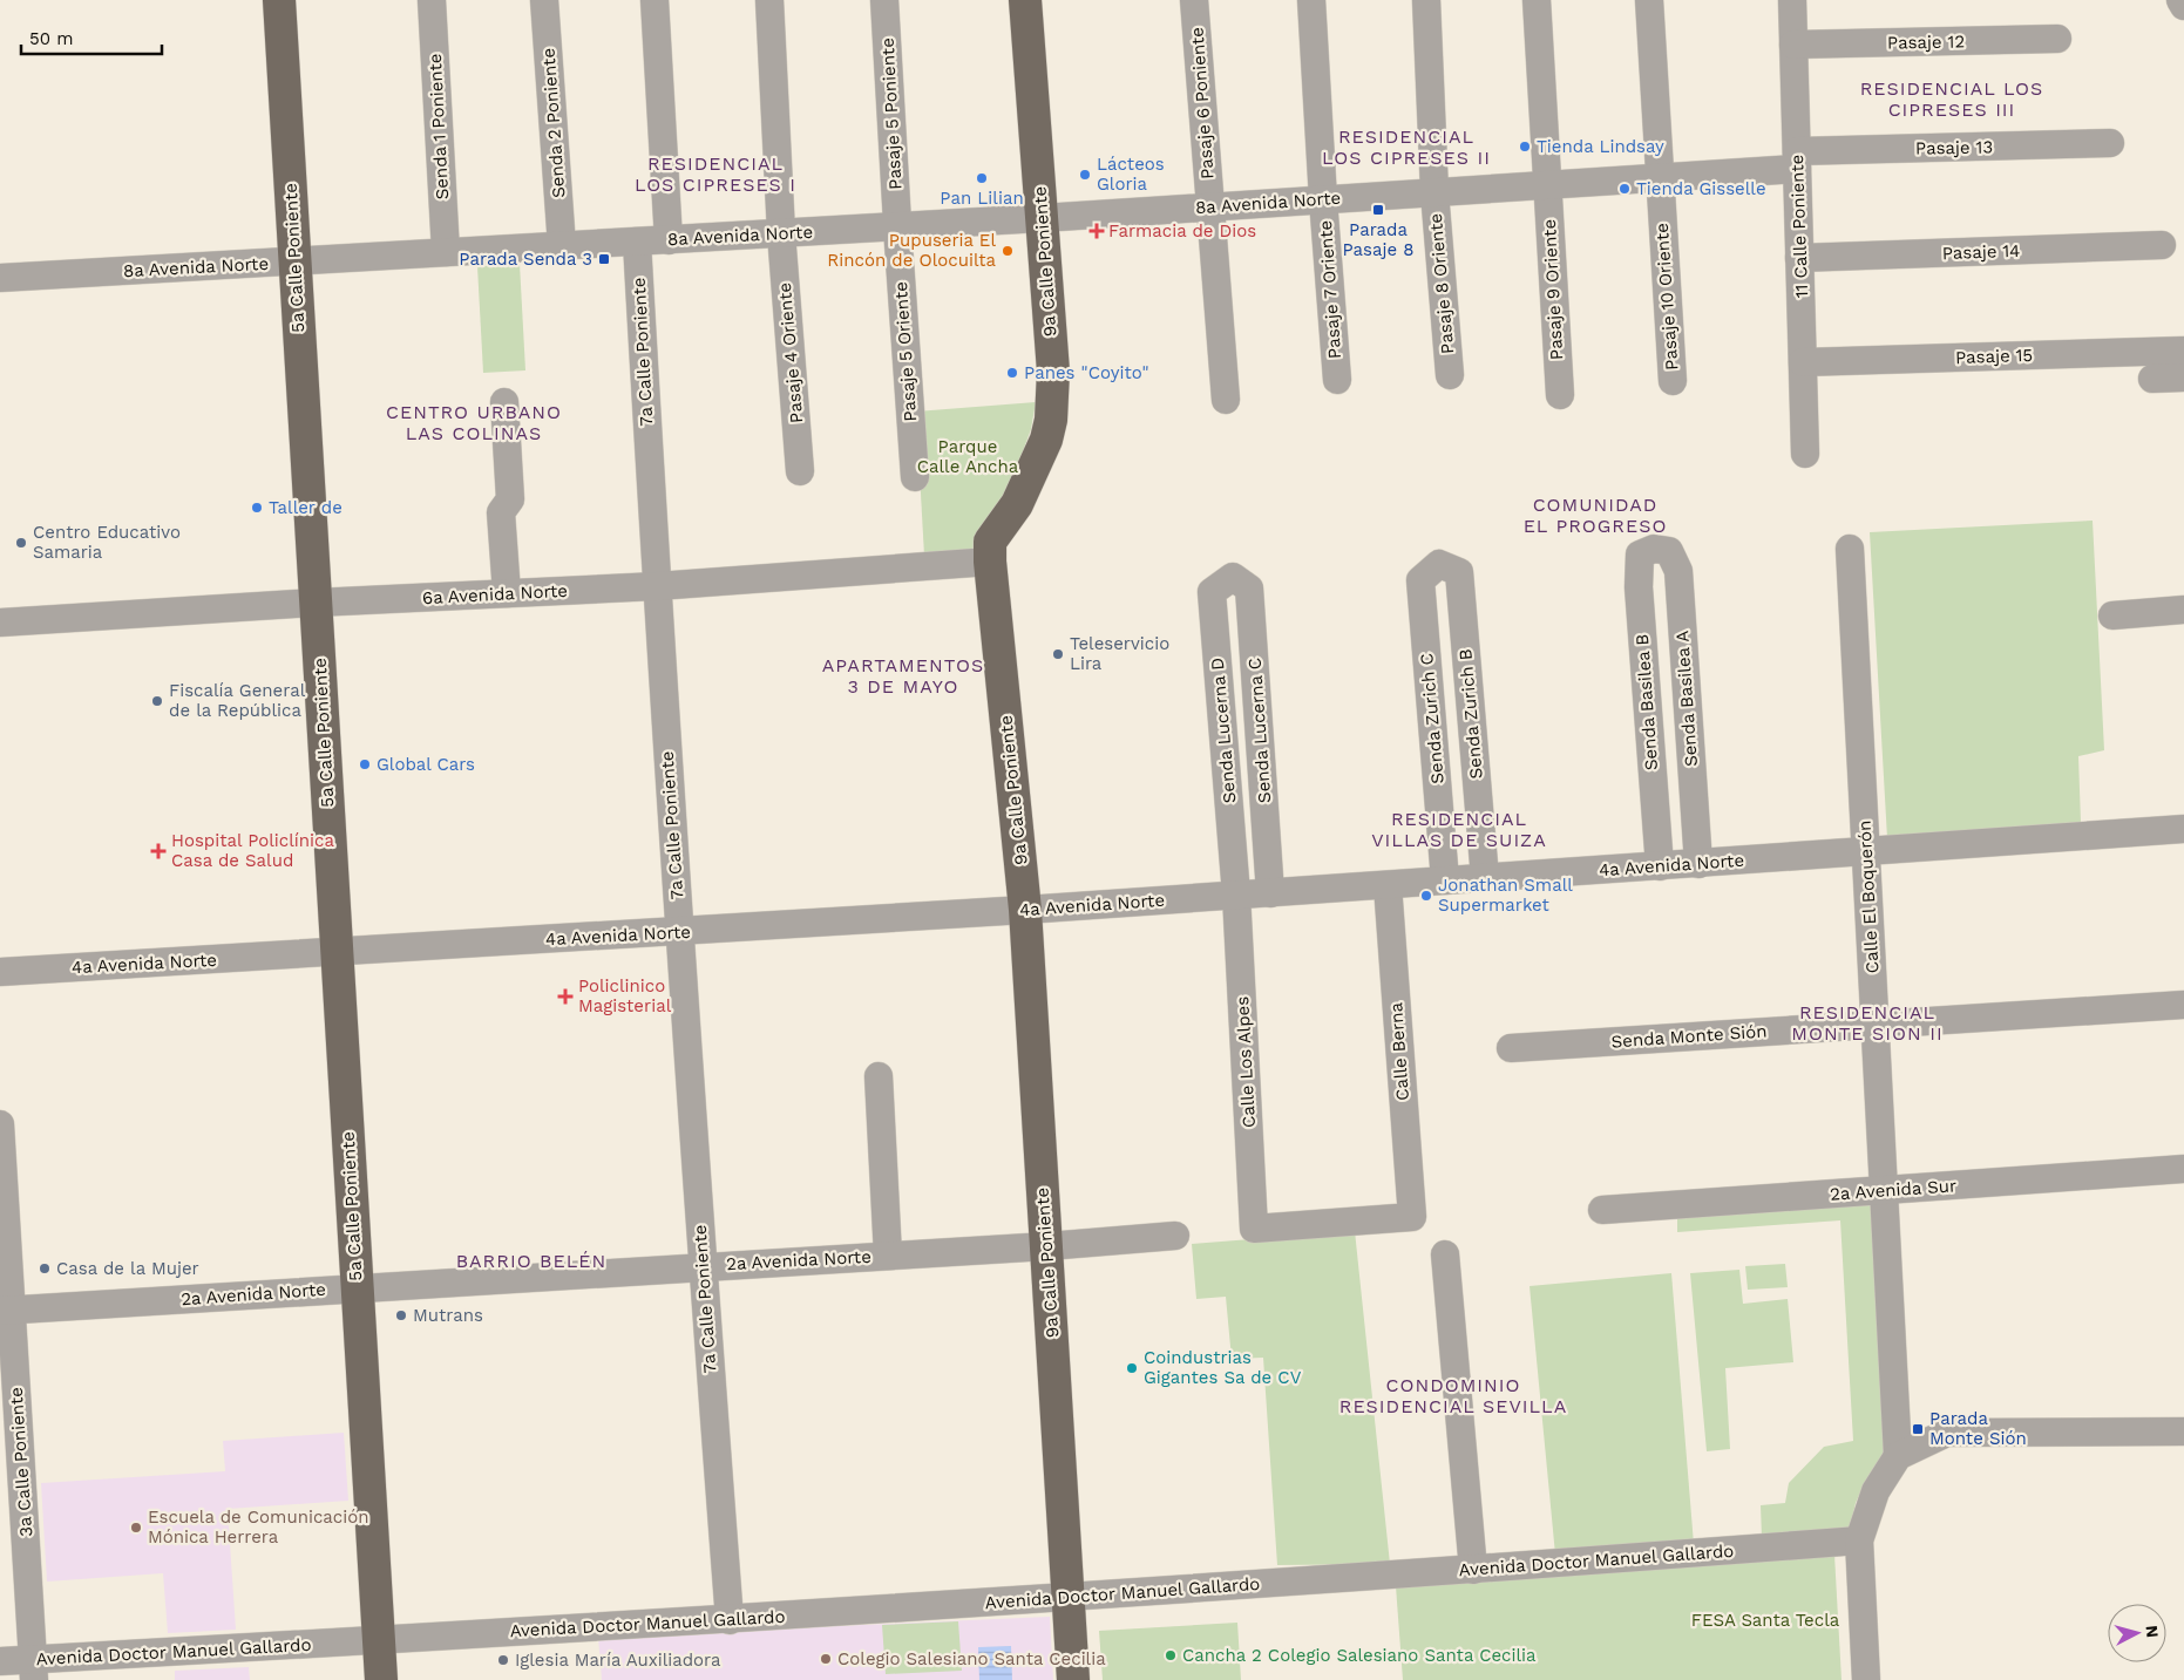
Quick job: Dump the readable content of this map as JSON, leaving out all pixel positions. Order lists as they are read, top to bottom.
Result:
{
  "streets": {
    "main road": ["5a Calle Poniente", "9a Calle Poniente"],
    "street": [
      "Pasaje 12",
      "Pasaje 6 Poniente",
      "Pasaje 5 Poniente",
      "Senda 2 Poniente",
      "Senda 1 Poniente",
      "Pasaje 13",
      "8a Avenida Norte",
      "11 Calle Poniente",
      "Pasaje 14",
      "Pasaje 8 Oriente",
      "Pasaje 7 Oriente",
      "Pasaje 9 Oriente",
      "Pasaje 10 Oriente",
      "7a Calle Poniente",
      "Pasaje 5 Oriente",
      "Pasaje 4 Oriente",
      "Pasaje 15",
      "6a Avenida Norte",
      "Senda Basilea A",
      "Senda Basilea B",
      "Senda Zurich B",
      "Senda Zurich C",
      "Senda Lucerna D",
      "Senda Lucerna C",
      "4a Avenida Norte",
      "Calle El Boquerón",
      "Senda Monte Sión",
      "Calle Berna",
      "Calle Los Alpes",
      "2a Avenida Sur",
      "2a Avenida Norte",
      "3a Calle Poniente",
      "Avenida Doctor Manuel Gallardo"
    ]
  },
  "crossings": [
    ["Pasaje 12", "11 Calle Poniente"],
    ["Pasaje 6 Poniente", "8a Avenida Norte"],
    ["Pasaje 5 Poniente", "8a Avenida Norte"],
    ["Pasaje 5 Poniente", "Pasaje 5 Oriente"],
    ["Senda 2 Poniente", "8a Avenida Norte"],
    ["Senda 1 Poniente", "8a Avenida Norte"],
    ["Pasaje 13", "8a Avenida Norte"],
    ["Pasaje 13", "11 Calle Poniente"],
    ["8a Avenida Norte", "11 Calle Poniente"],
    ["8a Avenida Norte", "5a Calle Poniente"],
    ["8a Avenida Norte", "9a Calle Poniente"],
    ["8a Avenida Norte", "Pasaje 8 Oriente"],
    ["8a Avenida Norte", "Pasaje 7 Oriente"],
    ["8a Avenida Norte", "Pasaje 9 Oriente"],
    ["8a Avenida Norte", "Pasaje 10 Oriente"],
    ["8a Avenida Norte", "7a Calle Poniente"],
    ["8a Avenida Norte", "Pasaje 5 Oriente"],
    ["8a Avenida Norte", "Pasaje 4 Oriente"],
    ["11 Calle Poniente", "Pasaje 14"],
    ["11 Calle Poniente", "Pasaje 15"],
    ["5a Calle Poniente", "6a Avenida Norte"],
    ["5a Calle Poniente", "4a Avenida Norte"],
    ["5a Calle Poniente", "2a Avenida Norte"],
    ["5a Calle Poniente", "Avenida Doctor Manuel Gallardo"],
    ["9a Calle Poniente", "6a Avenida Norte"],
    ["9a Calle Poniente", "4a Avenida Norte"],
    ["9a Calle Poniente", "2a Avenida Norte"],
    ["9a Calle Poniente", "Avenida Doctor Manuel Gallardo"],
    ["7a Calle Poniente", "6a Avenida Norte"],
    ["7a Calle Poniente", "4a Avenida Norte"],
    ["7a Calle Poniente", "2a Avenida Norte"],
    ["7a Calle Poniente", "Avenida Doctor Manuel Gallardo"],
    ["Senda Basilea A", "Senda Basilea B"],
    ["Senda Basilea A", "4a Avenida Norte"],
    ["Senda Basilea B", "4a Avenida Norte"],
    ["Senda Zurich B", "Senda Zurich C"],
    ["Senda Zurich B", "4a Avenida Norte"],
    ["Senda Zurich C", "4a Avenida Norte"],
    ["Senda Lucerna D", "Senda Lucerna C"],
    ["Senda Lucerna D", "4a Avenida Norte"],
    ["Senda Lucerna D", "Calle Los Alpes"],
    ["Senda Lucerna C", "4a Avenida Norte"],
    ["4a Avenida Norte", "Calle El Boquerón"],
    ["4a Avenida Norte", "Calle Berna"],
    ["4a Avenida Norte", "Calle Los Alpes"],
    ["Calle El Boquerón", "Senda Monte Sión"],
    ["Calle El Boquerón", "2a Avenida Sur"],
    ["Calle Berna", "Calle Los Alpes"],
    ["2a Avenida Norte", "3a Calle Poniente"],
    ["3a Calle Poniente", "Avenida Doctor Manuel Gallardo"]
  ],
  "districts": [
    "RESIDENCIAL LOS CIPRESES III",
    "RESIDENCIAL LOS CIPRESES II",
    "RESIDENCIAL LOS CIPRESES I",
    "CENTRO URBANO LAS COLINAS",
    "COMUNIDAD EL PROGRESO",
    "APARTAMENTOS 3 DE MAYO",
    "RESIDENCIAL VILLAS DE SUIZA",
    "RESIDENCIAL MONTE SION II",
    "BARRIO BELÉN",
    "CONDOMINIO RESIDENCIAL SEVILLA"
  ],
  "parks": ["Parque Calle Ancha", "FESA Santa Tecla"],
  "places": {
    "other": [
      "Tienda Lindsay",
      "Lácteos Gloria",
      "Pan Lilian",
      "Tienda Gisselle",
      "Pupuseria El Rincón de Olocuilta",
      "Panes \"Coyito\"",
      "Taller de",
      "Centro Educativo Samaria",
      "Teleservicio Lira",
      "Fiscalía General de la República",
      "Global Cars",
      "Jonathan Small Supermarket",
      "Casa de la Mujer",
      "Mutrans",
      "Coindustrias Gigantes Sa de CV",
      "Escuela de Comunicación Mónica Herrera",
      "Cancha 2 Colegio Salesiano Santa Cecilia",
      "Colegio Salesiano Santa Cecilia",
      "Iglesia María Auxiliadora"
    ],
    "transit": ["Parada Pasaje 8", "Parada Senda 3", "Parada Monte Sión"],
    "health": ["Farmacia de Dios", "Hospital Policlínica Casa de Salud", "Policlinico Magisterial"]
  },
  "scale_bar": "50 m",
  "north": "right"
}
